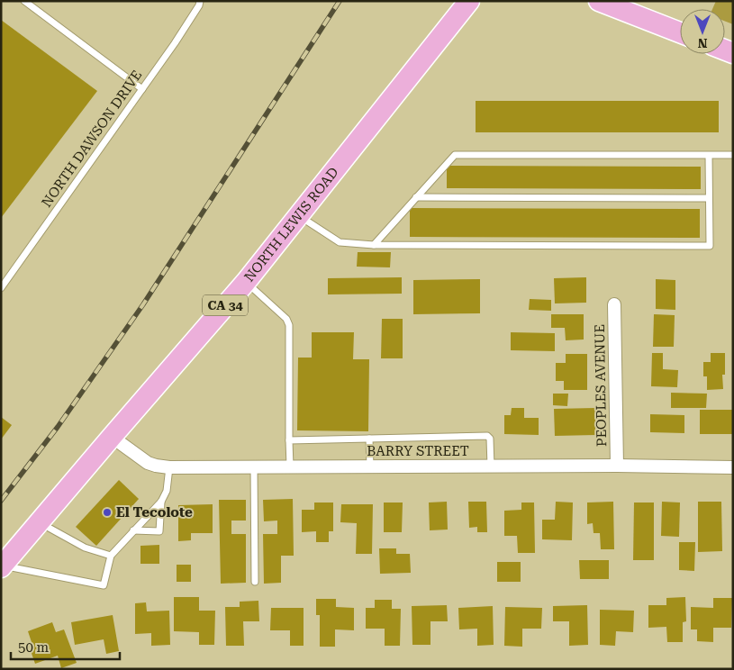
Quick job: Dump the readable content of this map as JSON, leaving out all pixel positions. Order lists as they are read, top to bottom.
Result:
{
  "streets": {
    "main road": ["NORTH LEWIS ROAD", "CA 34"],
    "street": ["PEOPLES AVENUE", "BARRY STREET"],
    "lane": ["NORTH DAWSON DRIVE"]
  },
  "crossings": [
    ["NORTH LEWIS ROAD", "BARRY STREET"],
    ["PEOPLES AVENUE", "BARRY STREET"]
  ],
  "places": ["El Tecolote"],
  "scale_bar": "50 m",
  "north": "bottom"
}
